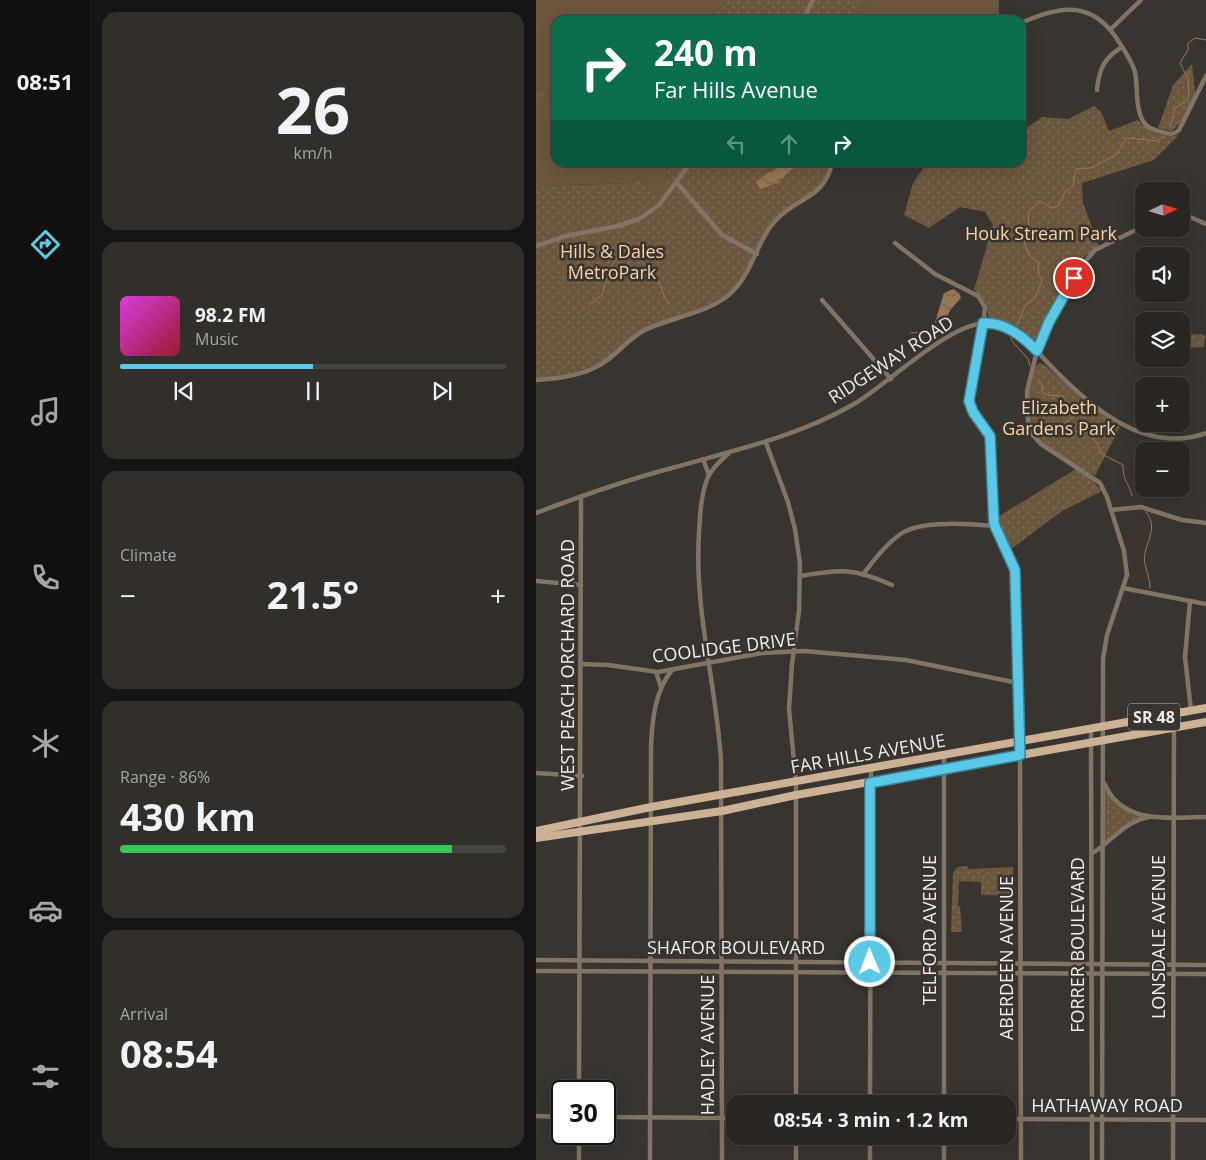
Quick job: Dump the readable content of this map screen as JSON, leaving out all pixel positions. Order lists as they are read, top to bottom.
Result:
{
  "streets": {
    "main road": ["SR 48", "FAR HILLS AVENUE"],
    "street": [
      "RIDGEWAY ROAD",
      "COOLIDGE DRIVE",
      "WEST PEACH ORCHARD ROAD",
      "TELFORD AVENUE",
      "LONSDALE AVENUE",
      "FORRER BOULEVARD",
      "SHAFOR BOULEVARD",
      "ABERDEEN AVENUE",
      "HADLEY AVENUE",
      "HATHAWAY ROAD"
    ]
  },
  "crossings": [
    ["RIDGEWAY ROAD", "WEST PEACH ORCHARD ROAD"],
    ["RIDGEWAY ROAD", "FORRER BOULEVARD"],
    ["COOLIDGE DRIVE", "WEST PEACH ORCHARD ROAD"],
    ["COOLIDGE DRIVE", "ABERDEEN AVENUE"],
    ["COOLIDGE DRIVE", "HADLEY AVENUE"],
    ["WEST PEACH ORCHARD ROAD", "FAR HILLS AVENUE"],
    ["WEST PEACH ORCHARD ROAD", "SHAFOR BOULEVARD"],
    ["FAR HILLS AVENUE", "TELFORD AVENUE"],
    ["FAR HILLS AVENUE", "LONSDALE AVENUE"],
    ["FAR HILLS AVENUE", "FORRER BOULEVARD"],
    ["FAR HILLS AVENUE", "ABERDEEN AVENUE"],
    ["FAR HILLS AVENUE", "HADLEY AVENUE"],
    ["TELFORD AVENUE", "SHAFOR BOULEVARD"],
    ["LONSDALE AVENUE", "SHAFOR BOULEVARD"],
    ["LONSDALE AVENUE", "HATHAWAY ROAD"],
    ["FORRER BOULEVARD", "SHAFOR BOULEVARD"],
    ["FORRER BOULEVARD", "HATHAWAY ROAD"],
    ["SHAFOR BOULEVARD", "ABERDEEN AVENUE"],
    ["SHAFOR BOULEVARD", "HADLEY AVENUE"],
    ["ABERDEEN AVENUE", "HATHAWAY ROAD"]
  ],
  "parks": ["Houk Stream Park", "Hills & Dales MetroPark", "Elizabeth Gardens Park"],
  "north": "right",
  "page": {
    "tabs": "08:51",
    "tile": [
      ["26", "km/h"],
      "Climate",
      ["Range · 86%", "430 km"],
      ["Arrival", "08:54"]
    ],
    "turn": ["240 m", "Far Hills Avenue"],
    "map_buttons": ["+", "−"],
    "song": ["98.2 FM", "Music"],
    "heat": ["−", "21.5°", "+"],
    "limit": "30",
    "trip": "08:54 · 3 min · 1.2 km"
  }
}
